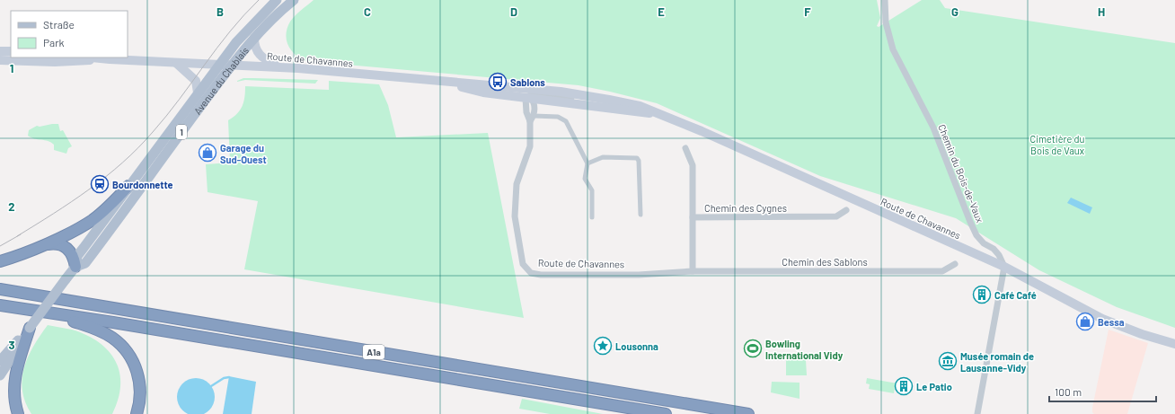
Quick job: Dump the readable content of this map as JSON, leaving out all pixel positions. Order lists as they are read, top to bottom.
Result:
{
  "streets": {
    "highway": ["A1a"],
    "main road": ["Route de Chavannes", "Avenue du Chablais", "1"],
    "street": ["Chemin du Bois-de-Vaux", "Chemin des Cygnes", "Chemin des Sablons"]
  },
  "crossings": [
    ["Route de Chavannes", "Avenue du Chablais"],
    ["Route de Chavannes", "Chemin du Bois-de-Vaux"],
    ["Route de Chavannes", "Chemin des Sablons"],
    ["Avenue du Chablais", "1"]
  ],
  "parks": ["Cimetière du Bois de Vaux"],
  "places": {
    "bus stop": ["Sablons"],
    "shop": ["Garage du Sud-Ouest", "Bessa"],
    "station": ["Bourdonnette"],
    "building": ["Café Café", "Le Patio"],
    "place": ["Lousonna"],
    "sports": ["Bowling International Vidy"],
    "museum": ["Musée romain de Lausanne-Vidy"]
  },
  "legend": ["Straße", "Park"],
  "scale_bar": "100 m",
  "grid": {
    "columns": [
      "B",
      "C",
      "D",
      "E",
      "F",
      "G",
      "H"
    ],
    "rows": ["1", "2", "3"]
  }
}
